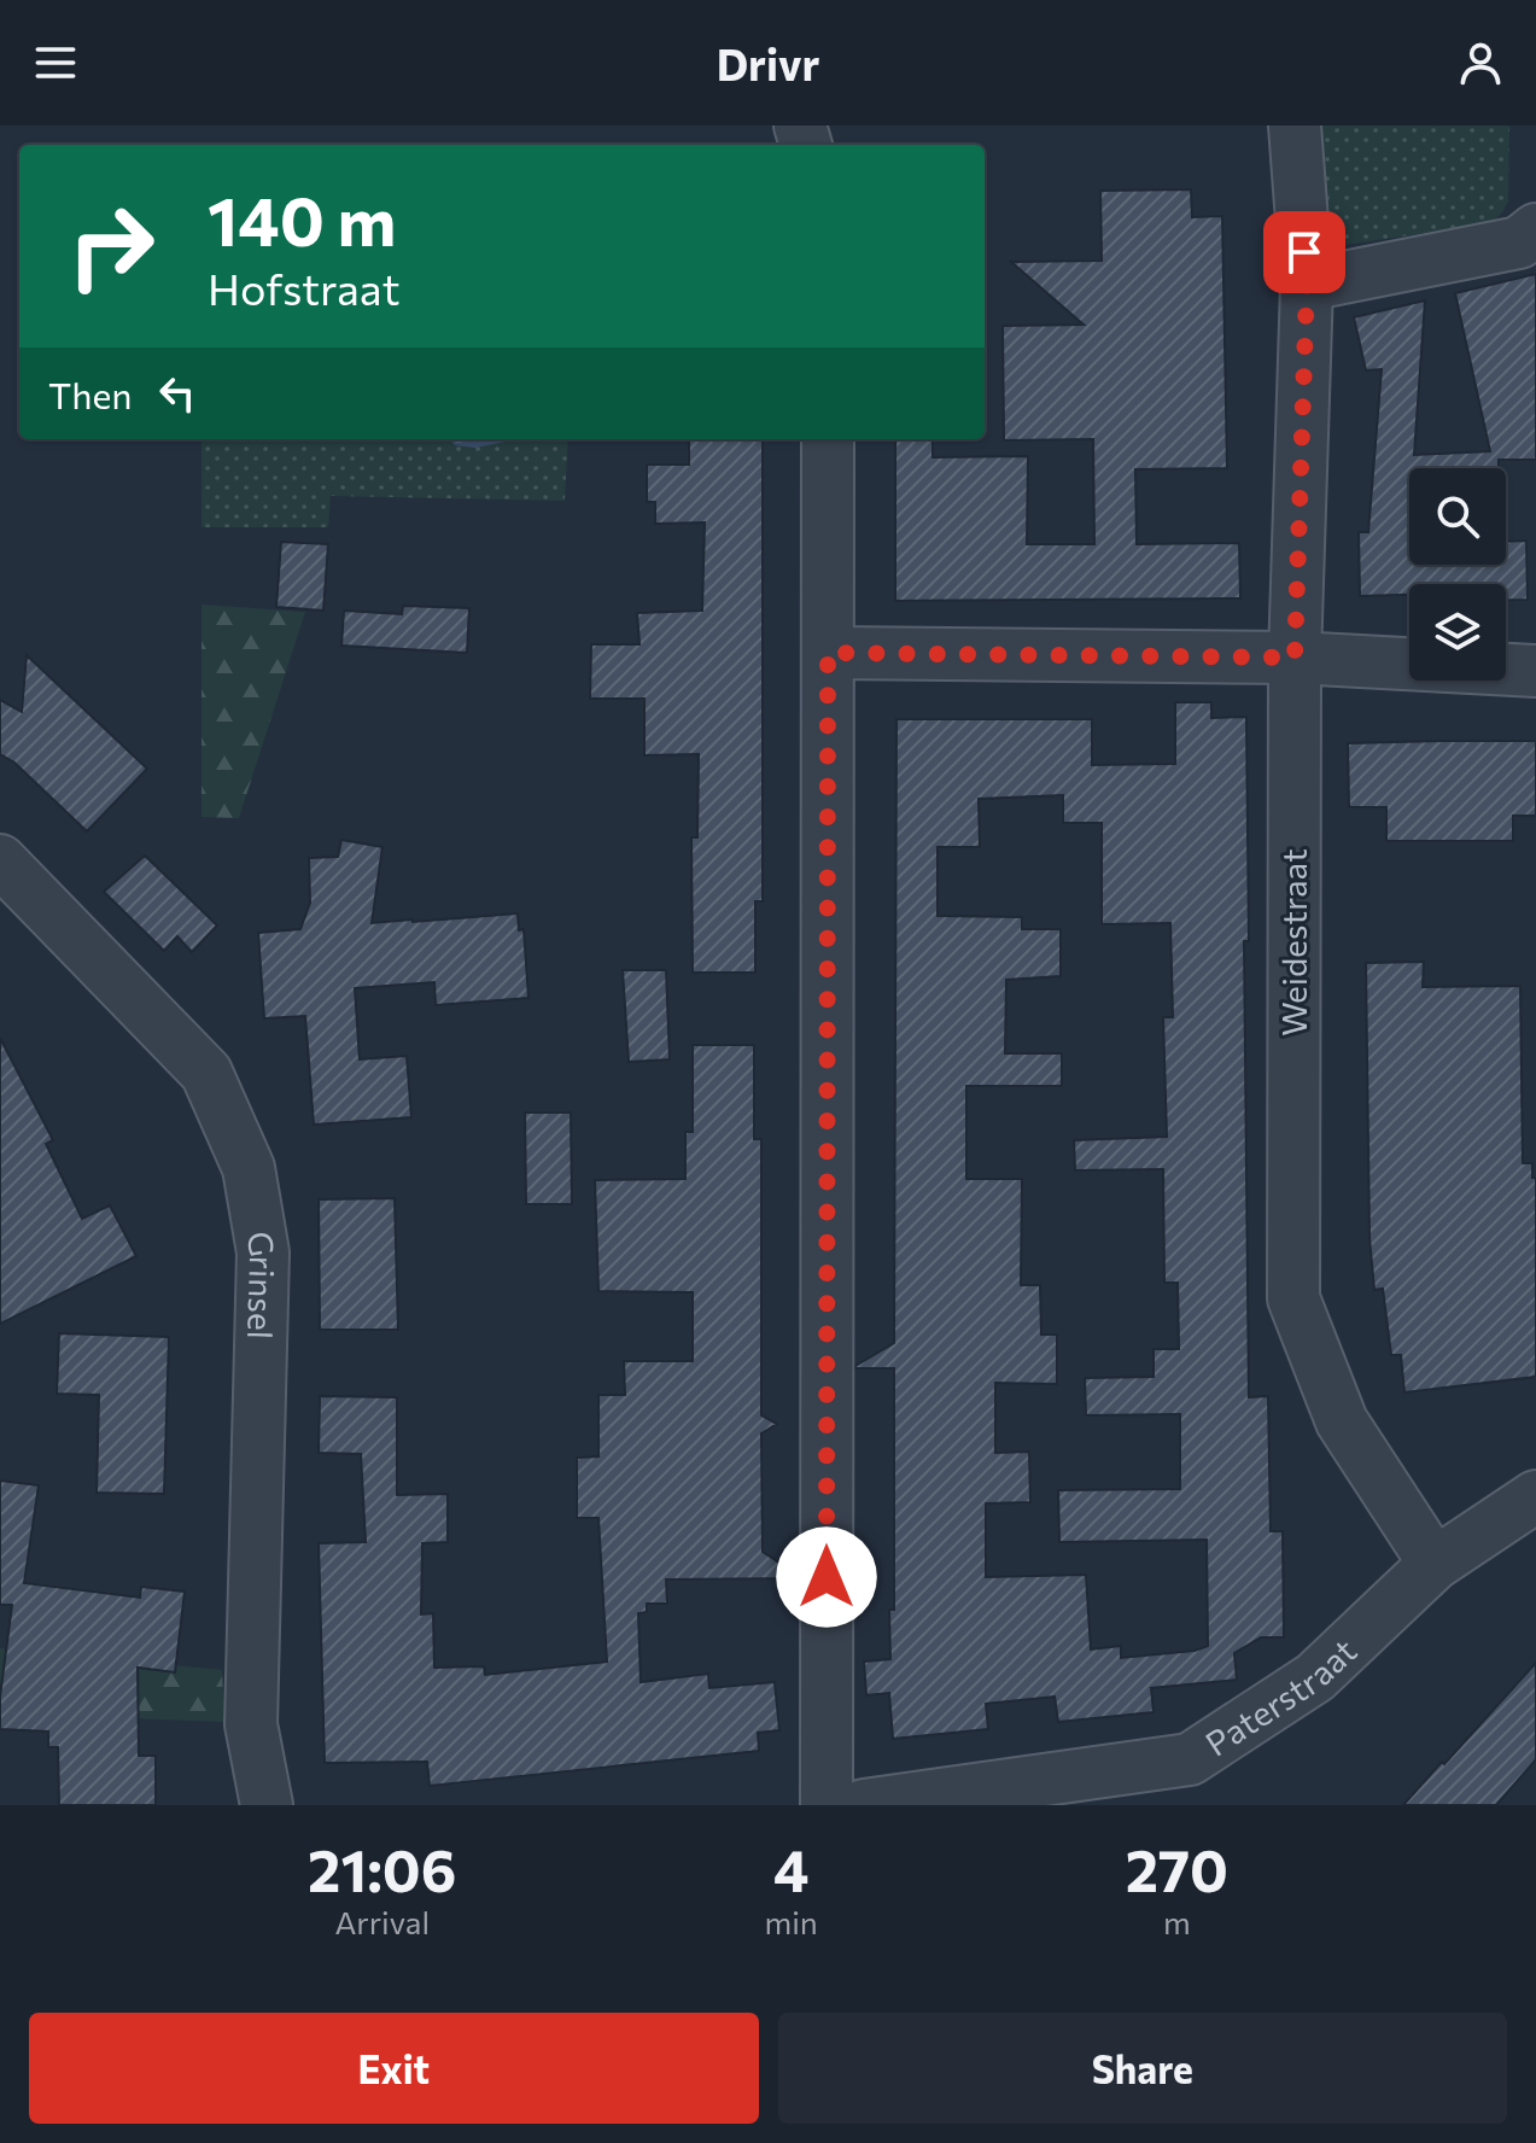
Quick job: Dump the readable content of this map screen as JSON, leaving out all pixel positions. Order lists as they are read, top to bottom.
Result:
{
  "streets": {
    "street": ["Weidestraat", "Grinsel", "Paterstraat"]
  },
  "crossings": [
    ["Weidestraat", "Paterstraat"]
  ],
  "page": {
    "header": "Drivr",
    "turn": ["140 m", "Hofstraat"],
    "then": "Then",
    "eta": [
      "21:06",
      "Arrival",
      "4",
      "min",
      "270",
      "m"
    ],
    "buttons": ["Exit", "Share"]
  }
}
